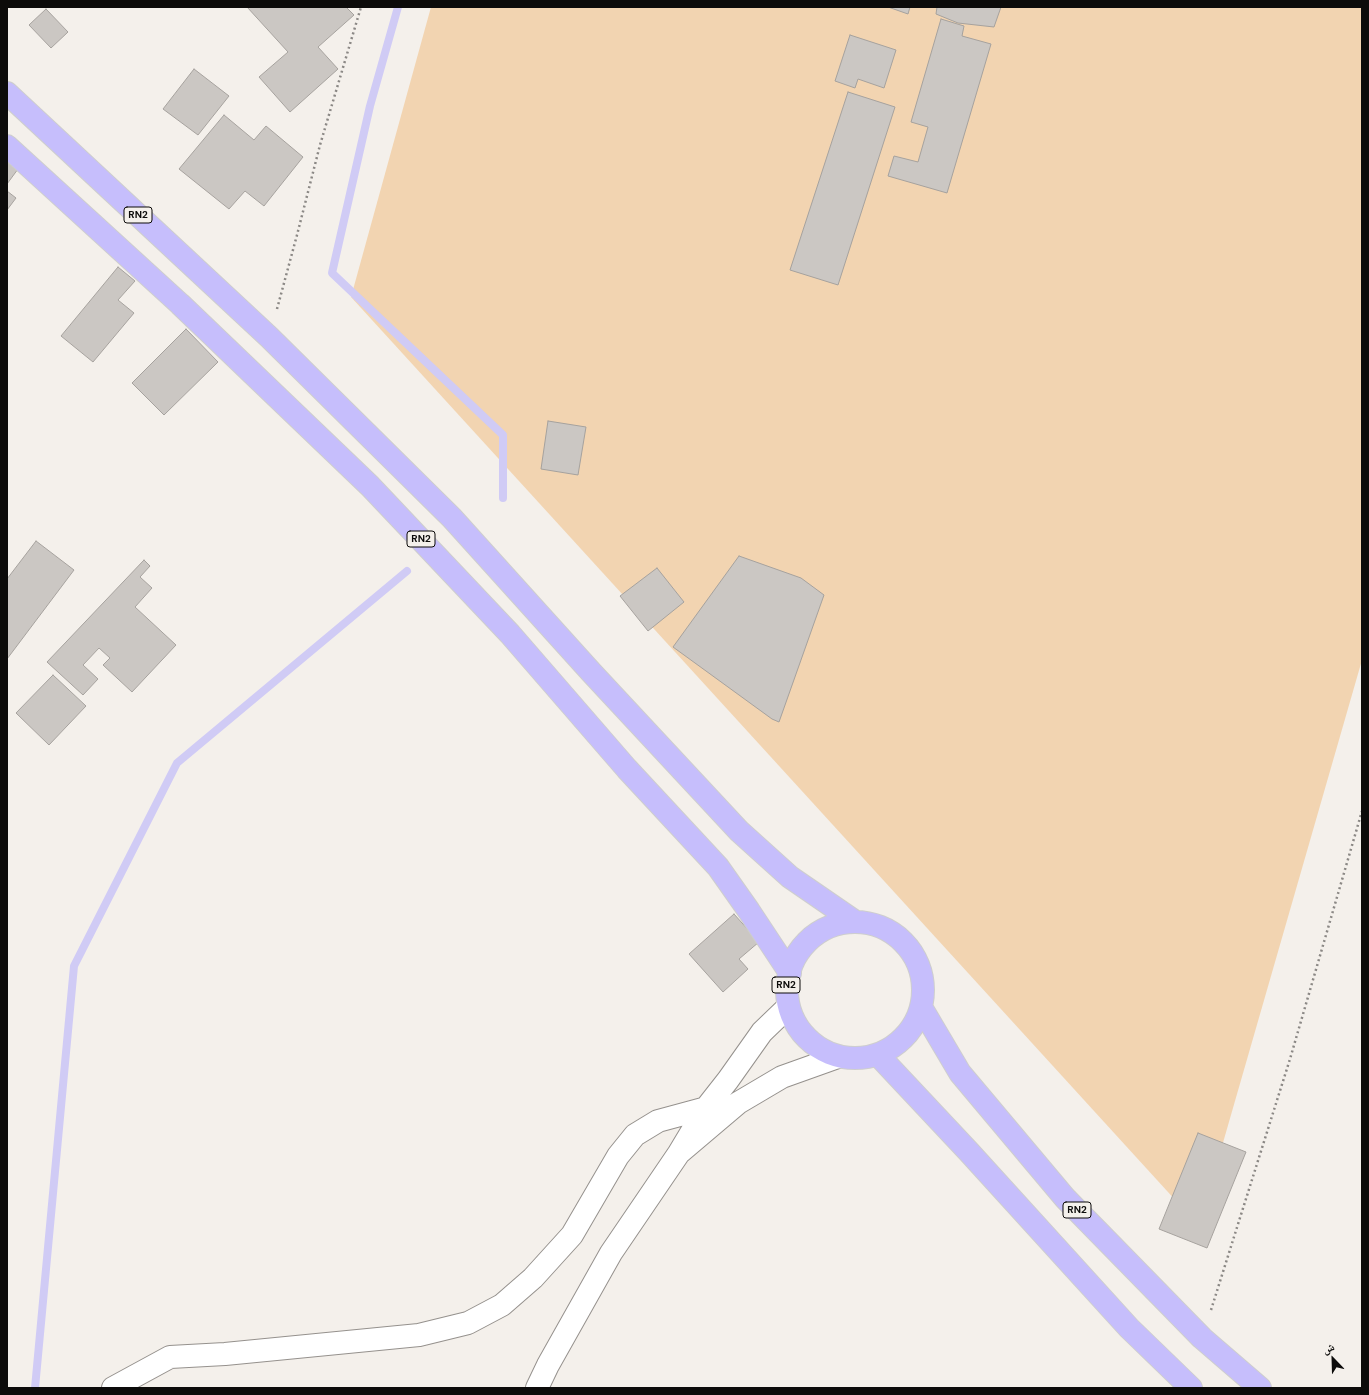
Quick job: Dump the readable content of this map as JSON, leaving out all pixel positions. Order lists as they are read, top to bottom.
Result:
{
  "streets": {
    "highway": ["RN2"]
  },
  "north": "top left"
}
